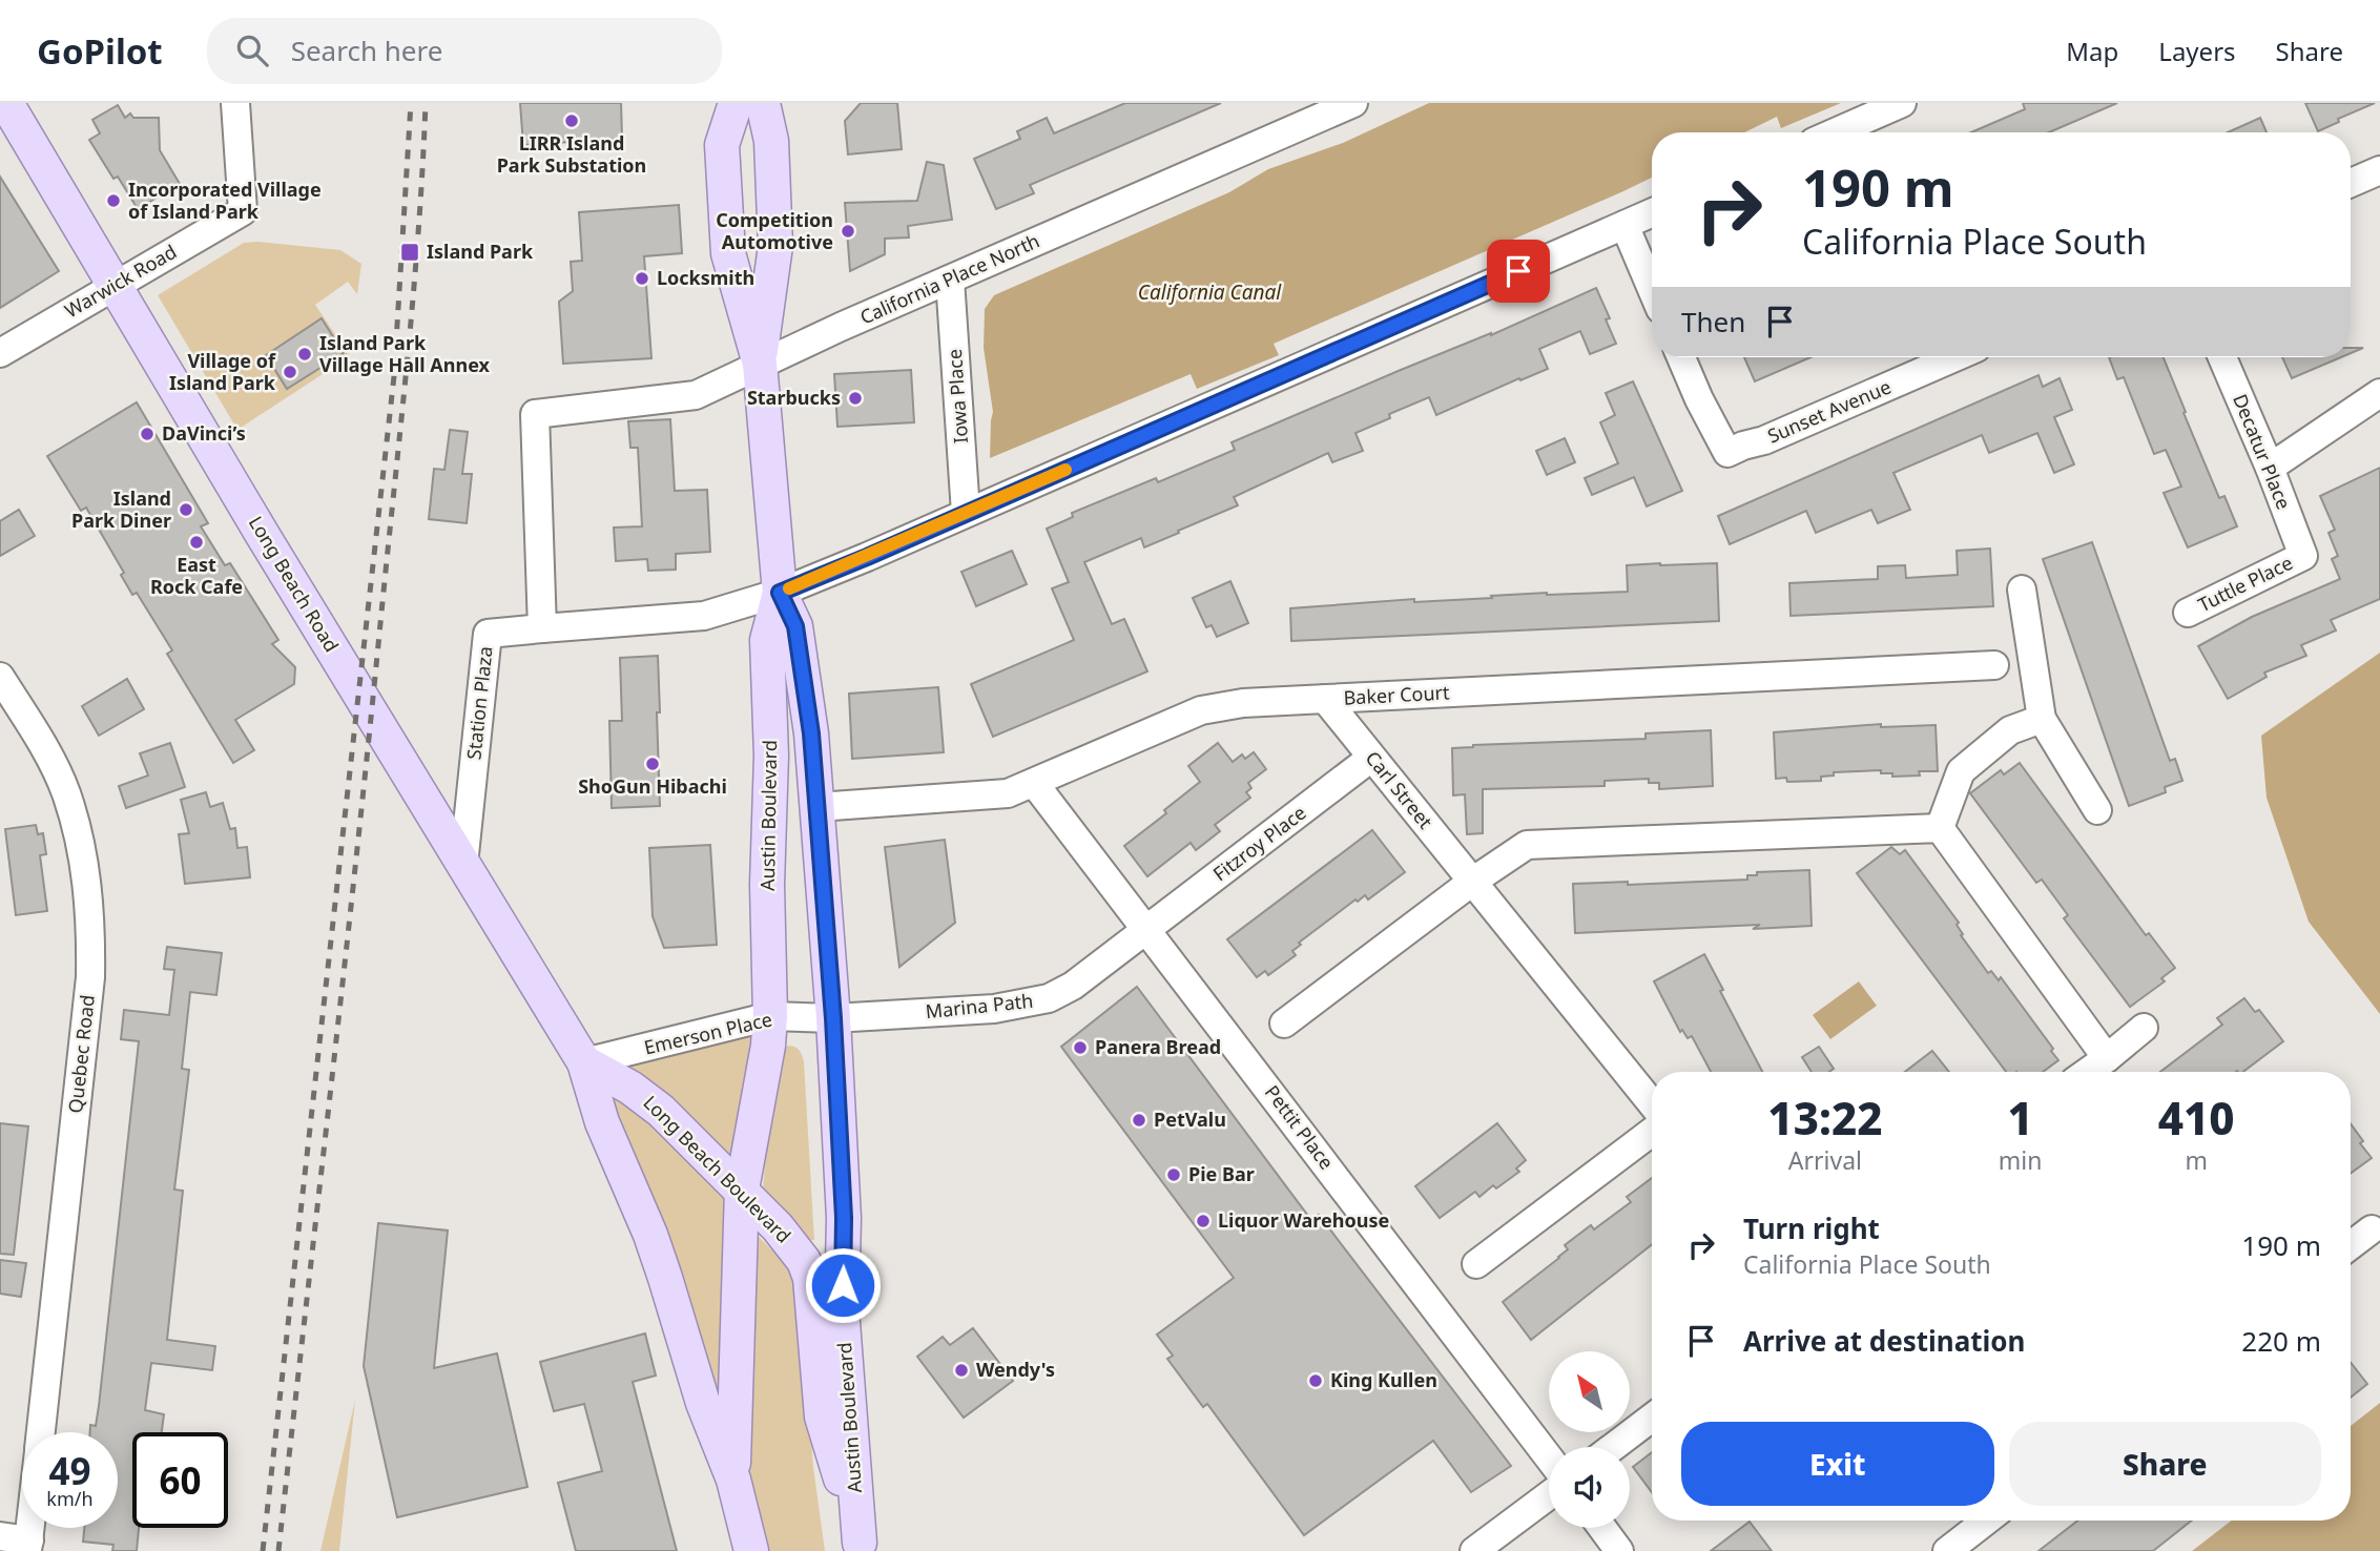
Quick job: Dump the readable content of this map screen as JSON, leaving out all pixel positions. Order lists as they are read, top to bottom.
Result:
{
  "streets": {
    "main road": ["Long Beach Road", "Austin Boulevard", "Long Beach Boulevard"],
    "street": [
      "California Place North",
      "Warwick Road",
      "Iowa Place",
      "Sunset Avenue",
      "Decatur Place",
      "Tuttle Place",
      "Baker Court",
      "Station Plaza",
      "Carl Street",
      "Fitzroy Place",
      "Marina Path",
      "Emerson Place",
      "Quebec Road",
      "Pettit Place"
    ]
  },
  "crossings": [
    ["California Place North", "Iowa Place"],
    ["California Place North", "Station Plaza"],
    ["California Place North", "Austin Boulevard"],
    ["Warwick Road", "Long Beach Road"],
    ["Decatur Place", "Tuttle Place"],
    ["Long Beach Road", "Station Plaza"],
    ["Long Beach Road", "Emerson Place"],
    ["Long Beach Road", "Long Beach Boulevard"],
    ["Baker Court", "Carl Street"],
    ["Baker Court", "Austin Boulevard"],
    ["Baker Court", "Pettit Place"],
    ["Carl Street", "Fitzroy Place"],
    ["Austin Boulevard", "Marina Path"],
    ["Austin Boulevard", "Emerson Place"],
    ["Austin Boulevard", "Long Beach Boulevard"],
    ["Fitzroy Place", "Marina Path"],
    ["Fitzroy Place", "Pettit Place"],
    ["Marina Path", "Emerson Place"],
    ["Marina Path", "Pettit Place"],
    ["Emerson Place", "Long Beach Boulevard"]
  ],
  "water": ["California Canal"],
  "places": {
    "other": [
      "LIRR Island Park Substation",
      "Incorporated Village of Island Park",
      "Competition Automotive",
      "Locksmith",
      "Island Park Village Hall Annex",
      "Village of Island Park",
      "Starbucks",
      "DaVinci’s",
      "Island Park Diner",
      "East Rock Cafe",
      "ShoGun Hibachi",
      "Panera Bread",
      "PetValu",
      "Pie Bar",
      "Liquor Warehouse",
      "Wendy's",
      "King Kullen"
    ],
    "transit": ["Island Park"]
  },
  "north": "top left",
  "page": {
    "header": "GoPilot",
    "search": "Search here",
    "nav": ["Map", "Layers", "Share"],
    "turn": ["190 m", "California Place South"],
    "then": "Then",
    "eta": [
      "13:22",
      "Arrival",
      "1",
      "min",
      "410",
      "m"
    ],
    "list": [
      {
        "name": "Turn right",
        "note": "California Place South",
        "value": "190 m"
      },
      {
        "name": "Arrive at destination",
        "value": "220 m"
      }
    ],
    "buttons": ["Exit", "Share"],
    "speed": "49 km/h",
    "limit": "60"
  }
}
